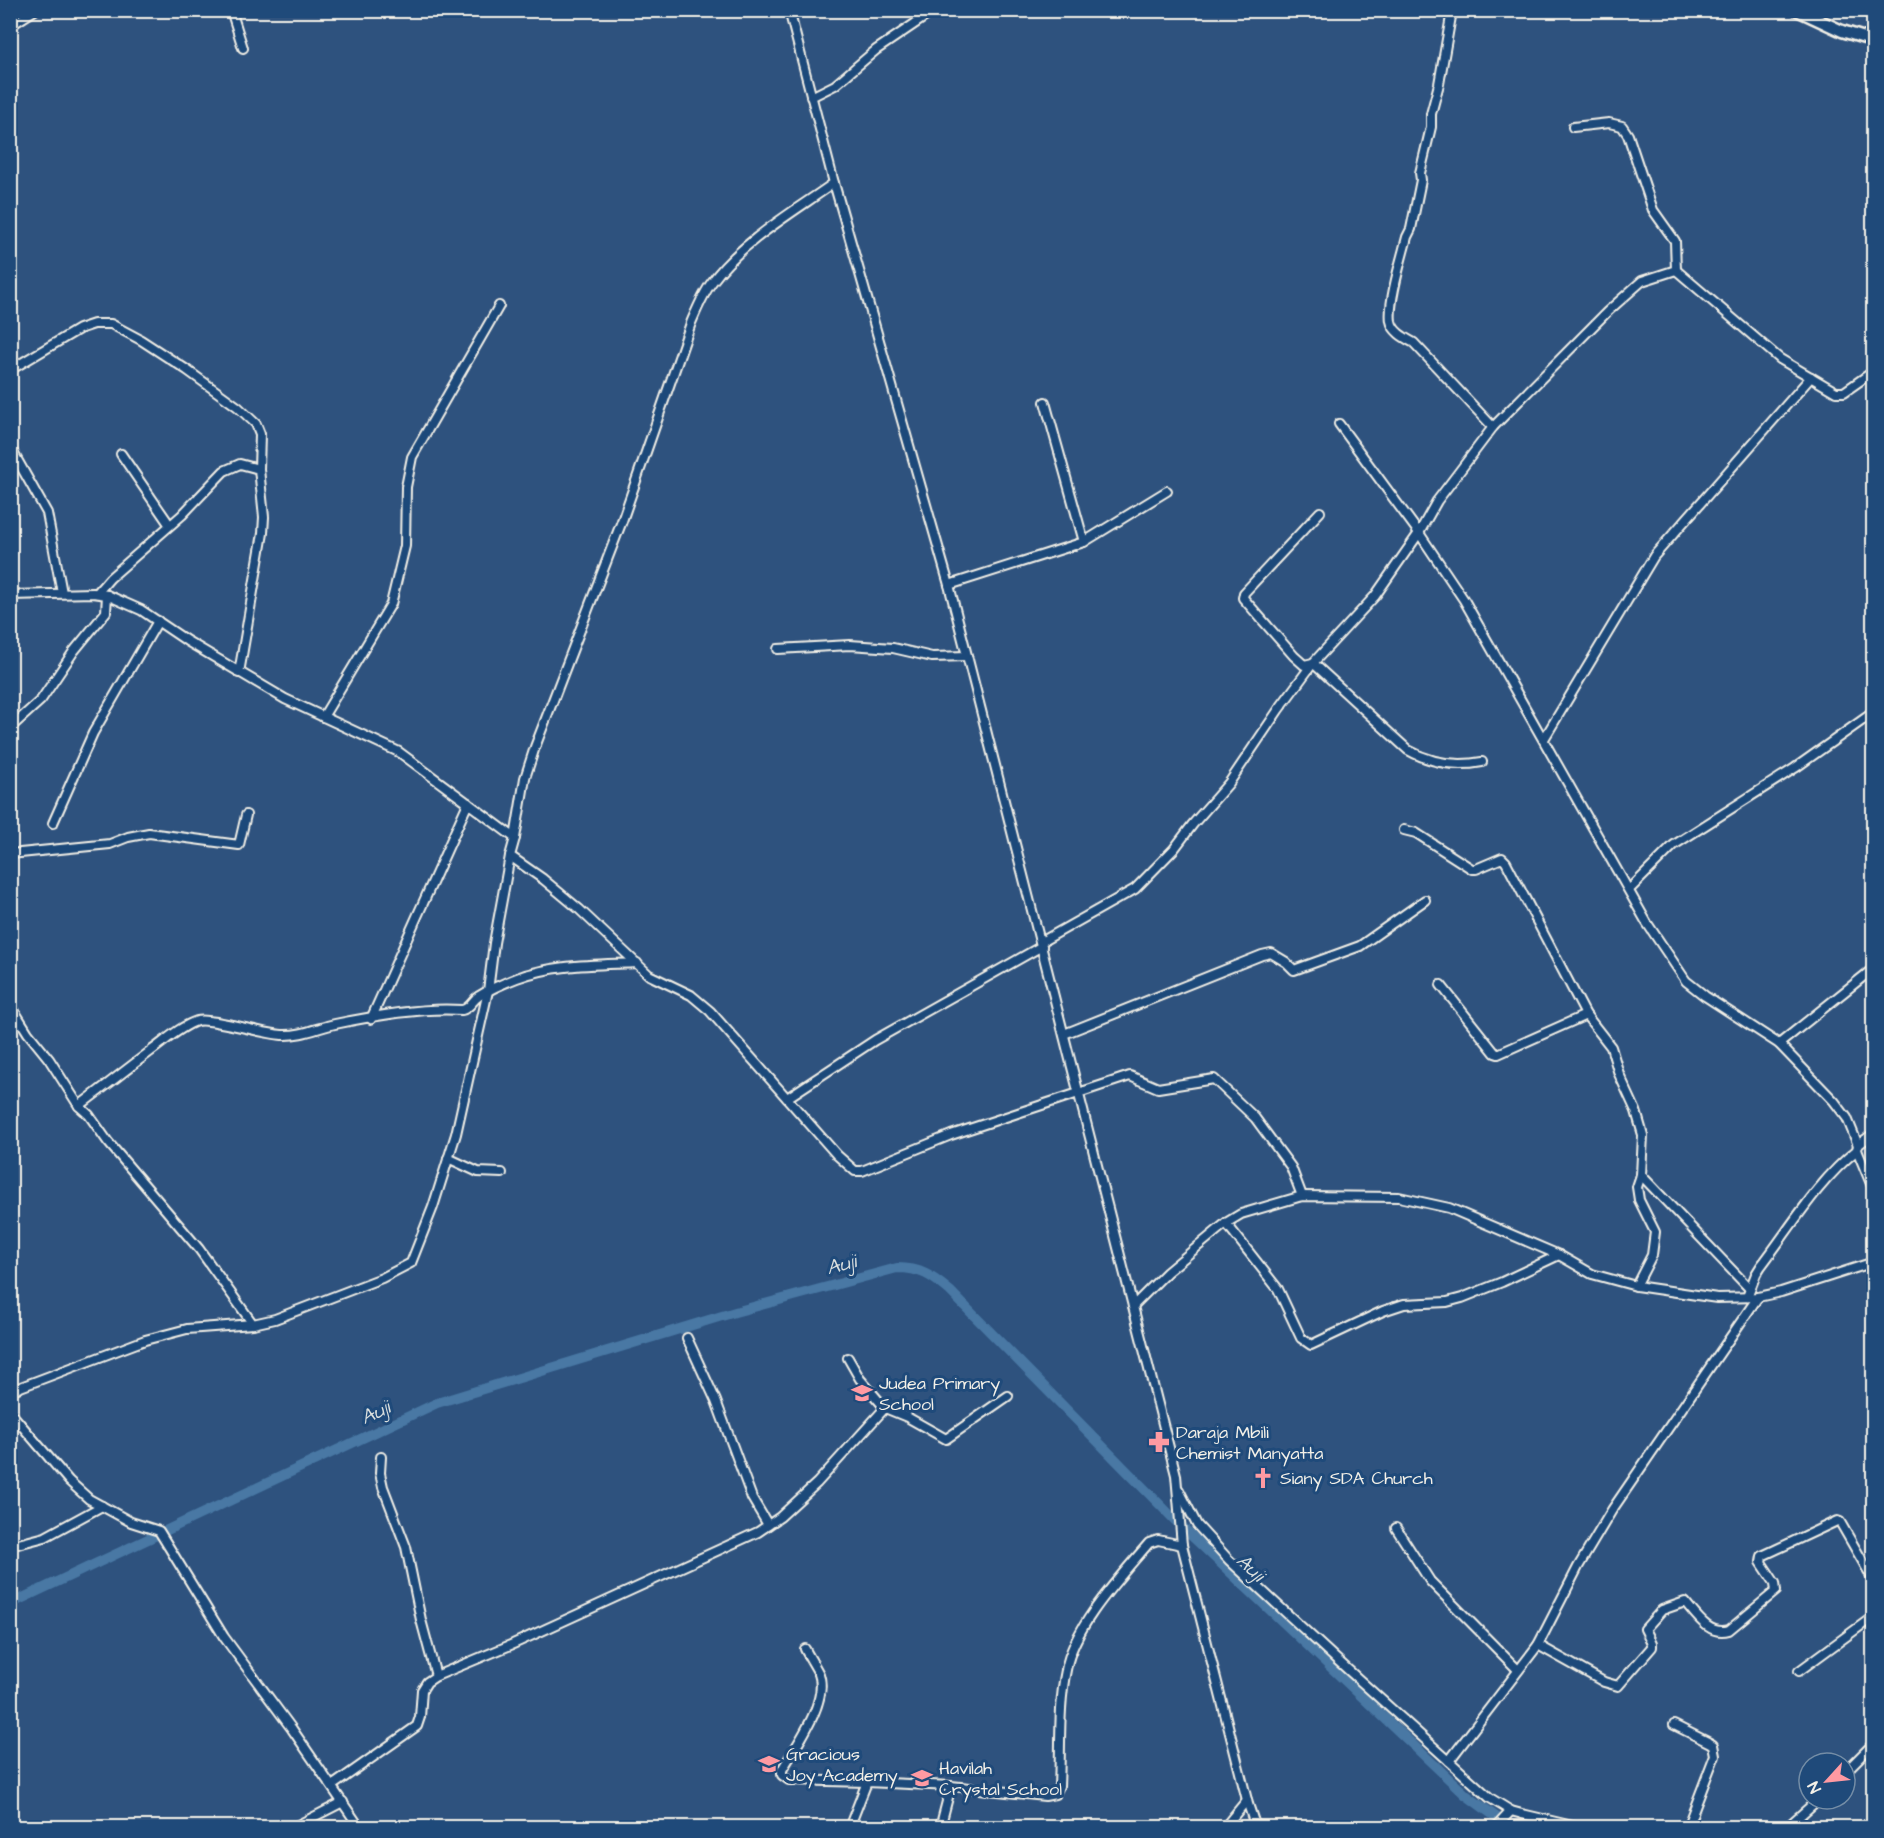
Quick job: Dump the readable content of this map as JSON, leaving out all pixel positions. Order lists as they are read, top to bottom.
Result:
{
  "water": ["Auji"],
  "places": {
    "school or university": ["Judea Primary School", "Gracious Joy Academy", "Havilah Crystal School"],
    "pharmacy": ["Daraja Mbili Chemist Manyatta"],
    "church": ["Siany SDA Church"]
  },
  "north": "bottom left"
}
